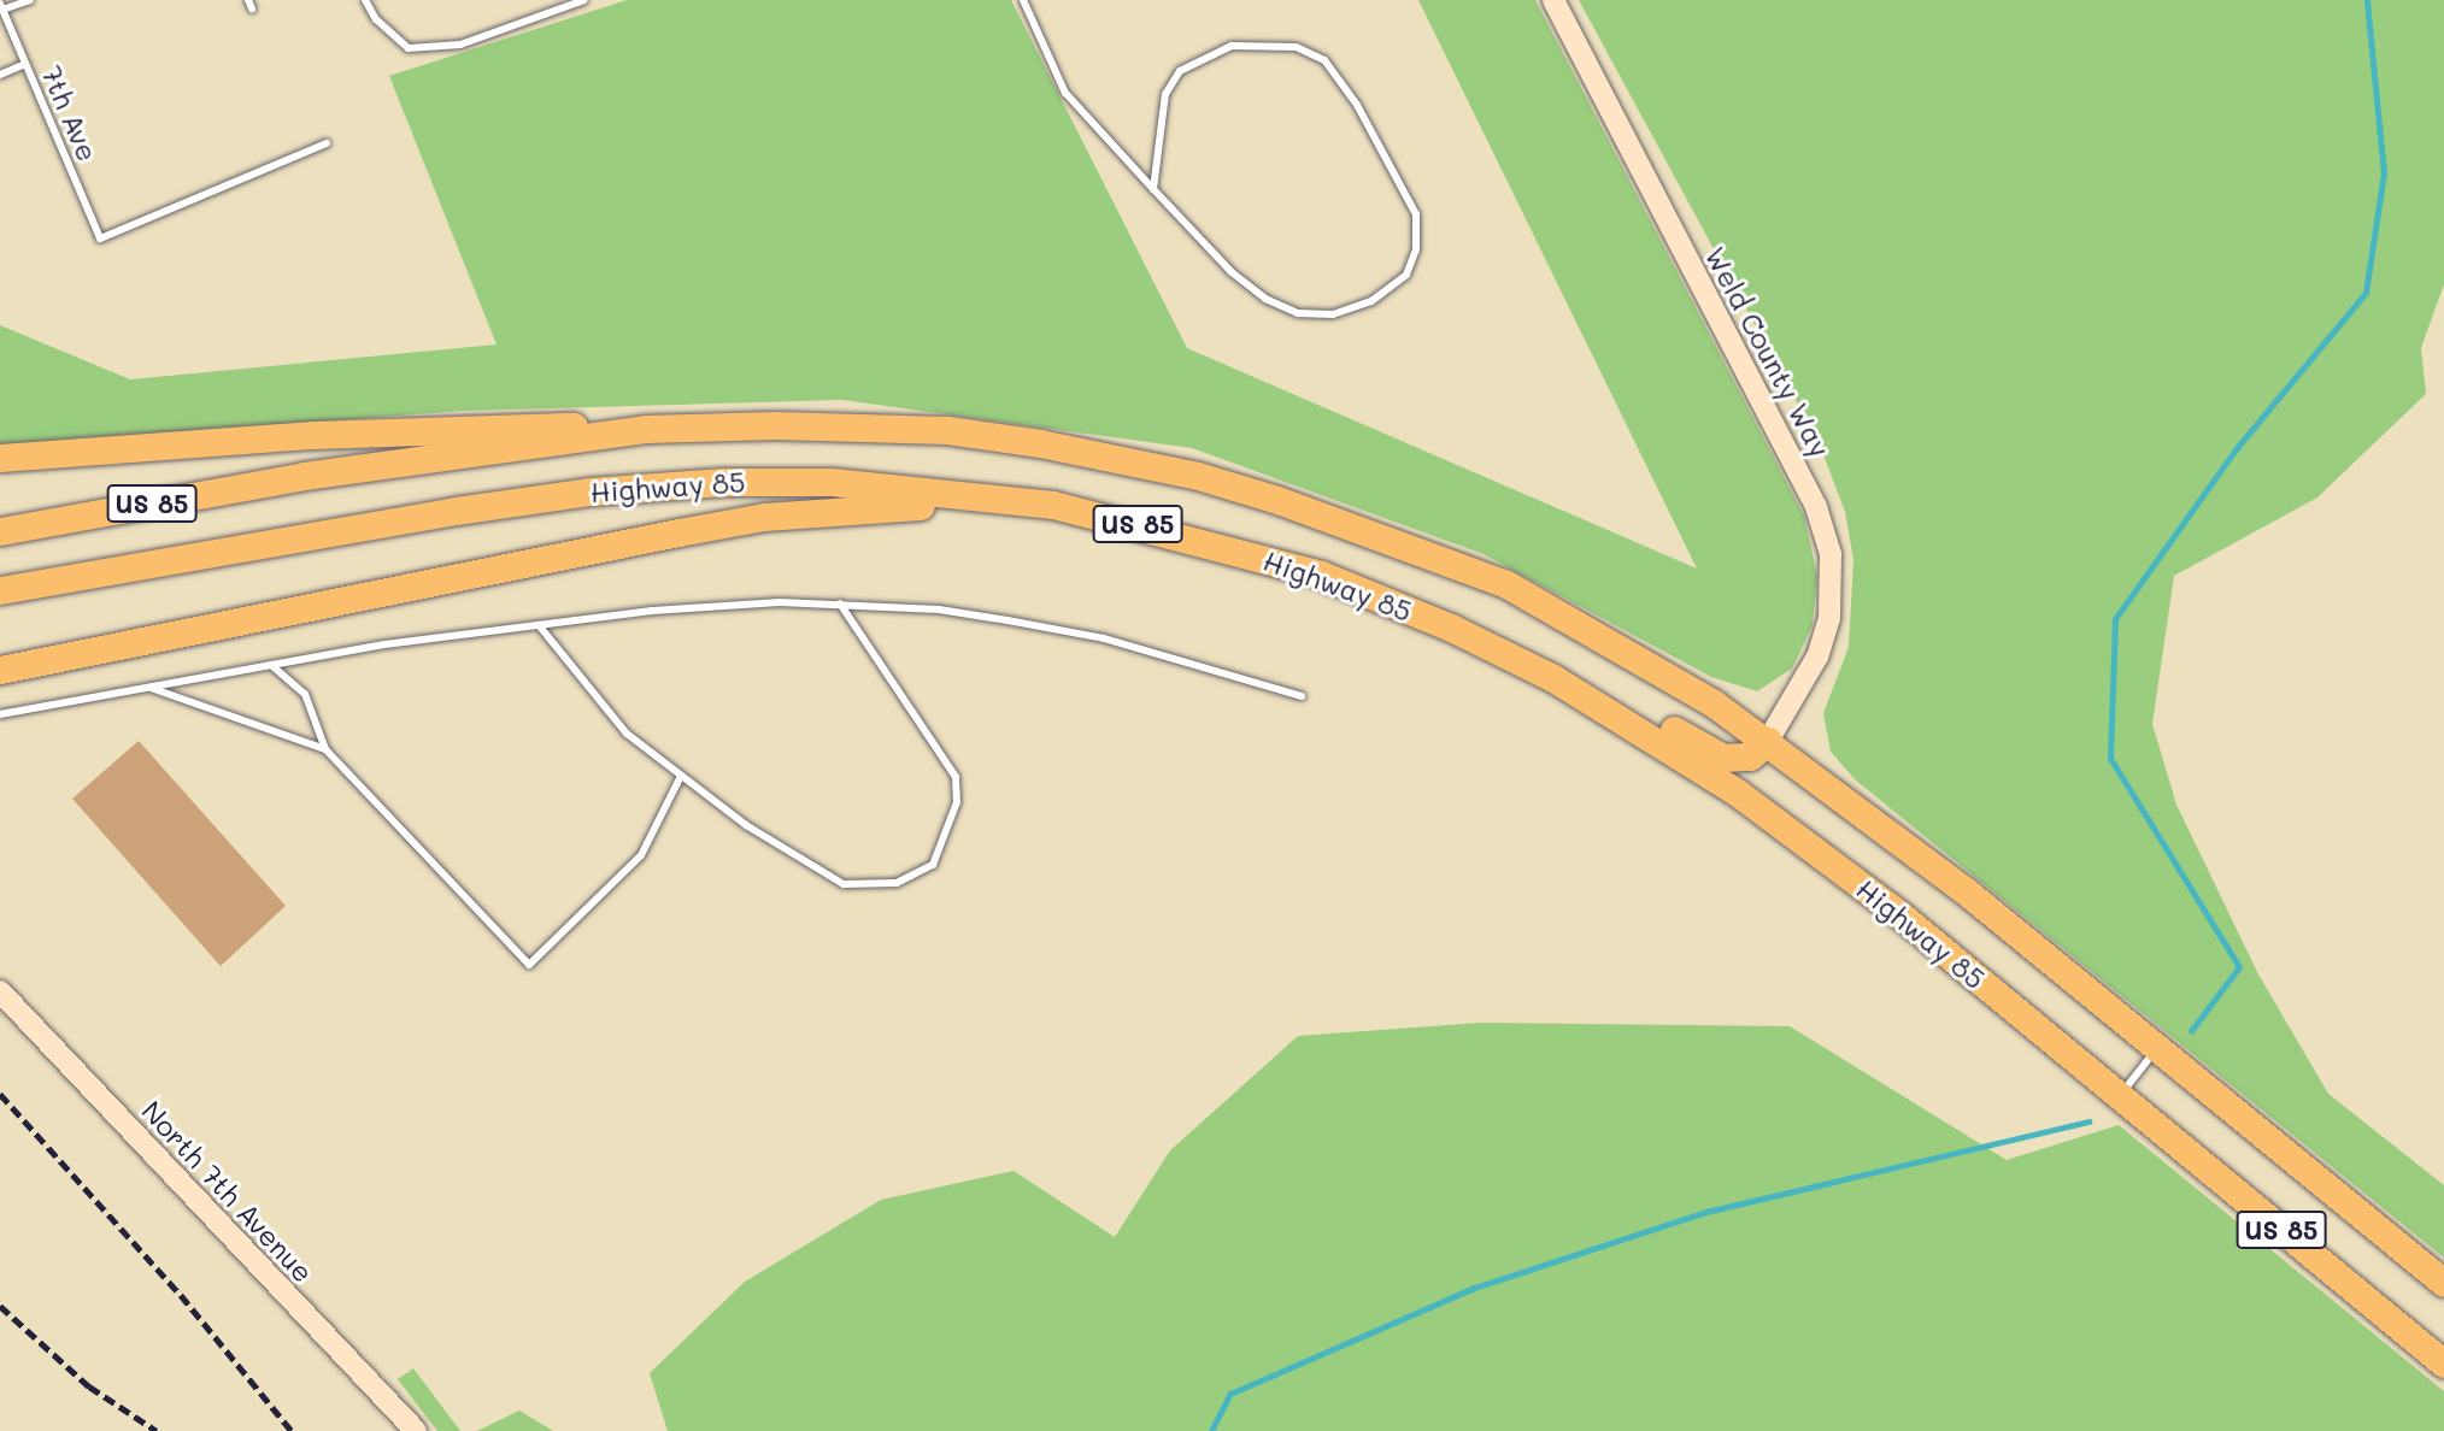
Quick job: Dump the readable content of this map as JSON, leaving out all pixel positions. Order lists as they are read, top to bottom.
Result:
{
  "streets": {
    "highway": ["Highway 85", "US 85"],
    "street": ["Weld County Way", "North 7th Avenue"],
    "lane": ["7th Ave"]
  },
  "crossings": [
    ["Weld County Way", "Highway 85"]
  ]
}
